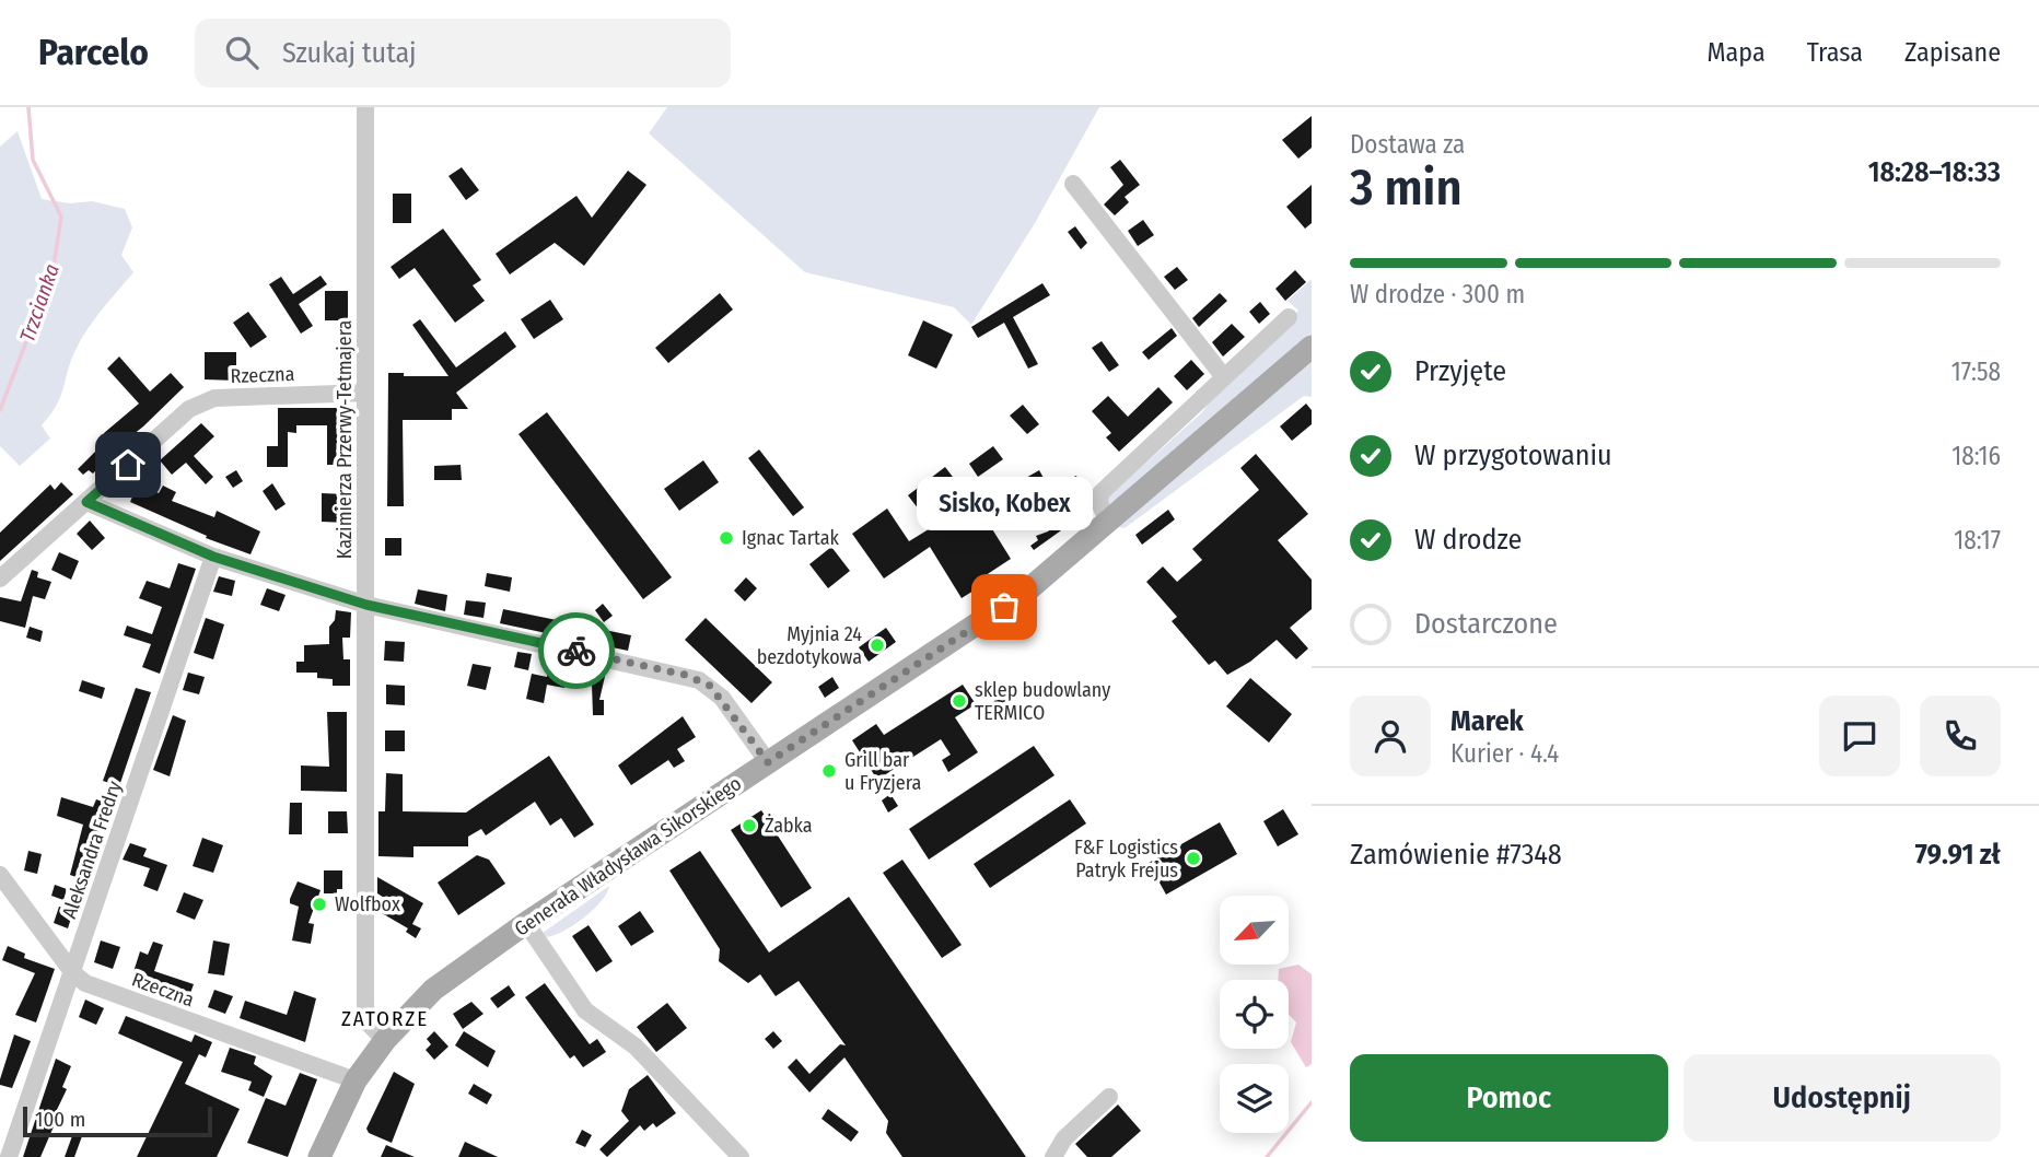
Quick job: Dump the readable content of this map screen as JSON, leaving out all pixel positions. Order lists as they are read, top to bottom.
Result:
{
  "streets": {
    "main road": ["Generała Władysława Sikorskiego"],
    "street": ["Rzeczna", "Kazimierza Przerwy-Tetmajera", "Aleksandra Fredry"]
  },
  "crossings": [
    ["Rzeczna", "Kazimierza Przerwy-Tetmajera"],
    ["Rzeczna", "Aleksandra Fredry"],
    ["Rzeczna", "Generała Władysława Sikorskiego"],
    ["Kazimierza Przerwy-Tetmajera", "Generała Władysława Sikorskiego"]
  ],
  "districts": ["ZATORZE"],
  "water": ["Trzcianka"],
  "places": [
    "Ignac Tartak",
    "Sisko, Kobex",
    "Myjnia 24 bezdotykowa",
    "sklep budowlany TERMICO",
    "Grill bar u Fryzjera",
    "Żabka",
    "F&F Logistics Patryk Frejus",
    "Wolfbox"
  ],
  "scale_bar": "100 m",
  "north": "bottom left",
  "page": {
    "header": "Parcelo",
    "search": "Szukaj tutaj",
    "nav": ["Mapa", "Trasa", "Zapisane"],
    "heading": ["3 min", "Dostawa za", "18:28–18:33"],
    "panel": [
      "Marek",
      "Kurier · 4.4",
      "Zamówienie #7348",
      "79.91 zł"
    ],
    "bar": "W drodze · 300 m",
    "list": [
      ["Przyjęte", "17:58"],
      ["W przygotowaniu", "18:16"],
      ["W drodze", "18:17"],
      "Dostarczone"
    ],
    "bubble": "Sisko, Kobex",
    "buttons": ["Pomoc", "Udostępnij"],
    "scale": "100 m"
  }
}
